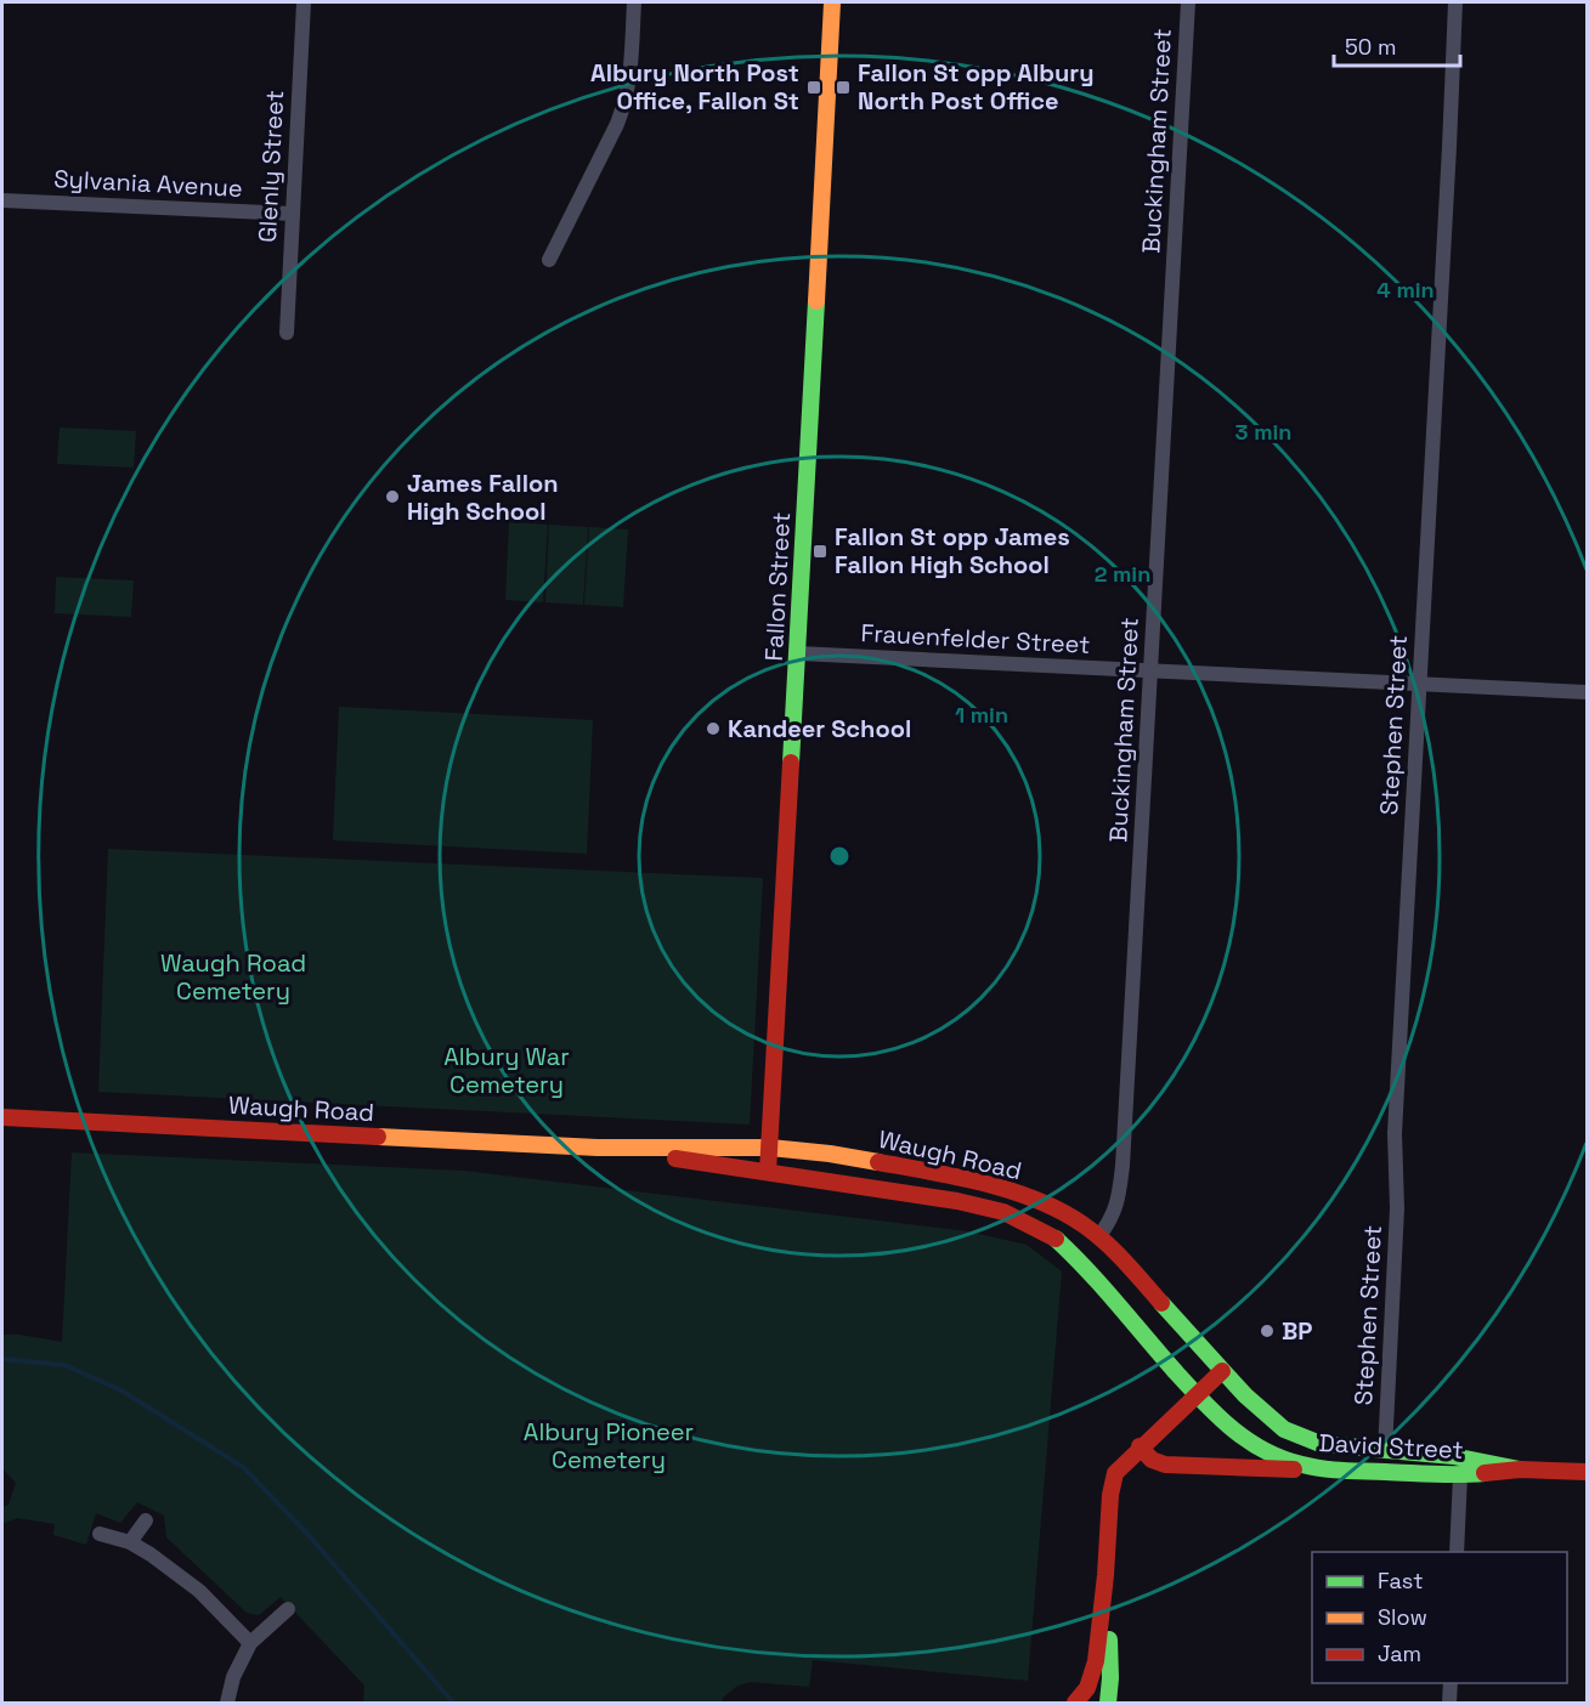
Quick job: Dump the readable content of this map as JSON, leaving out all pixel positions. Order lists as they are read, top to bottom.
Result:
{
  "streets": {
    "main road": ["Fallon Street", "Waugh Road", "David Street"],
    "street": [
      "Buckingham Street",
      "Glenly Street",
      "Sylvania Avenue",
      "Frauenfelder Street",
      "Stephen Street"
    ]
  },
  "crossings": [
    ["Buckingham Street", "Frauenfelder Street"],
    ["Buckingham Street", "Waugh Road"],
    ["Glenly Street", "Sylvania Avenue"],
    ["Fallon Street", "Frauenfelder Street"],
    ["Fallon Street", "Waugh Road"],
    ["Frauenfelder Street", "Stephen Street"],
    ["Stephen Street", "David Street"],
    ["Waugh Road", "David Street"]
  ],
  "parks": ["Waugh Road Cemetery", "Albury War Cemetery", "Albury Pioneer Cemetery"],
  "places": {
    "transit": ["Albury North Post Office, Fallon St", "Fallon St opp Albury North Post Office", "Fallon St opp James Fallon High School"],
    "other": ["James Fallon High School", "Kandeer School", "BP"]
  },
  "legend": ["Fast", "Slow", "Jam"],
  "scale_bar": "50 m",
  "rings": [
    "4 min",
    "3 min",
    "2 min",
    "1 min"
  ]
}
